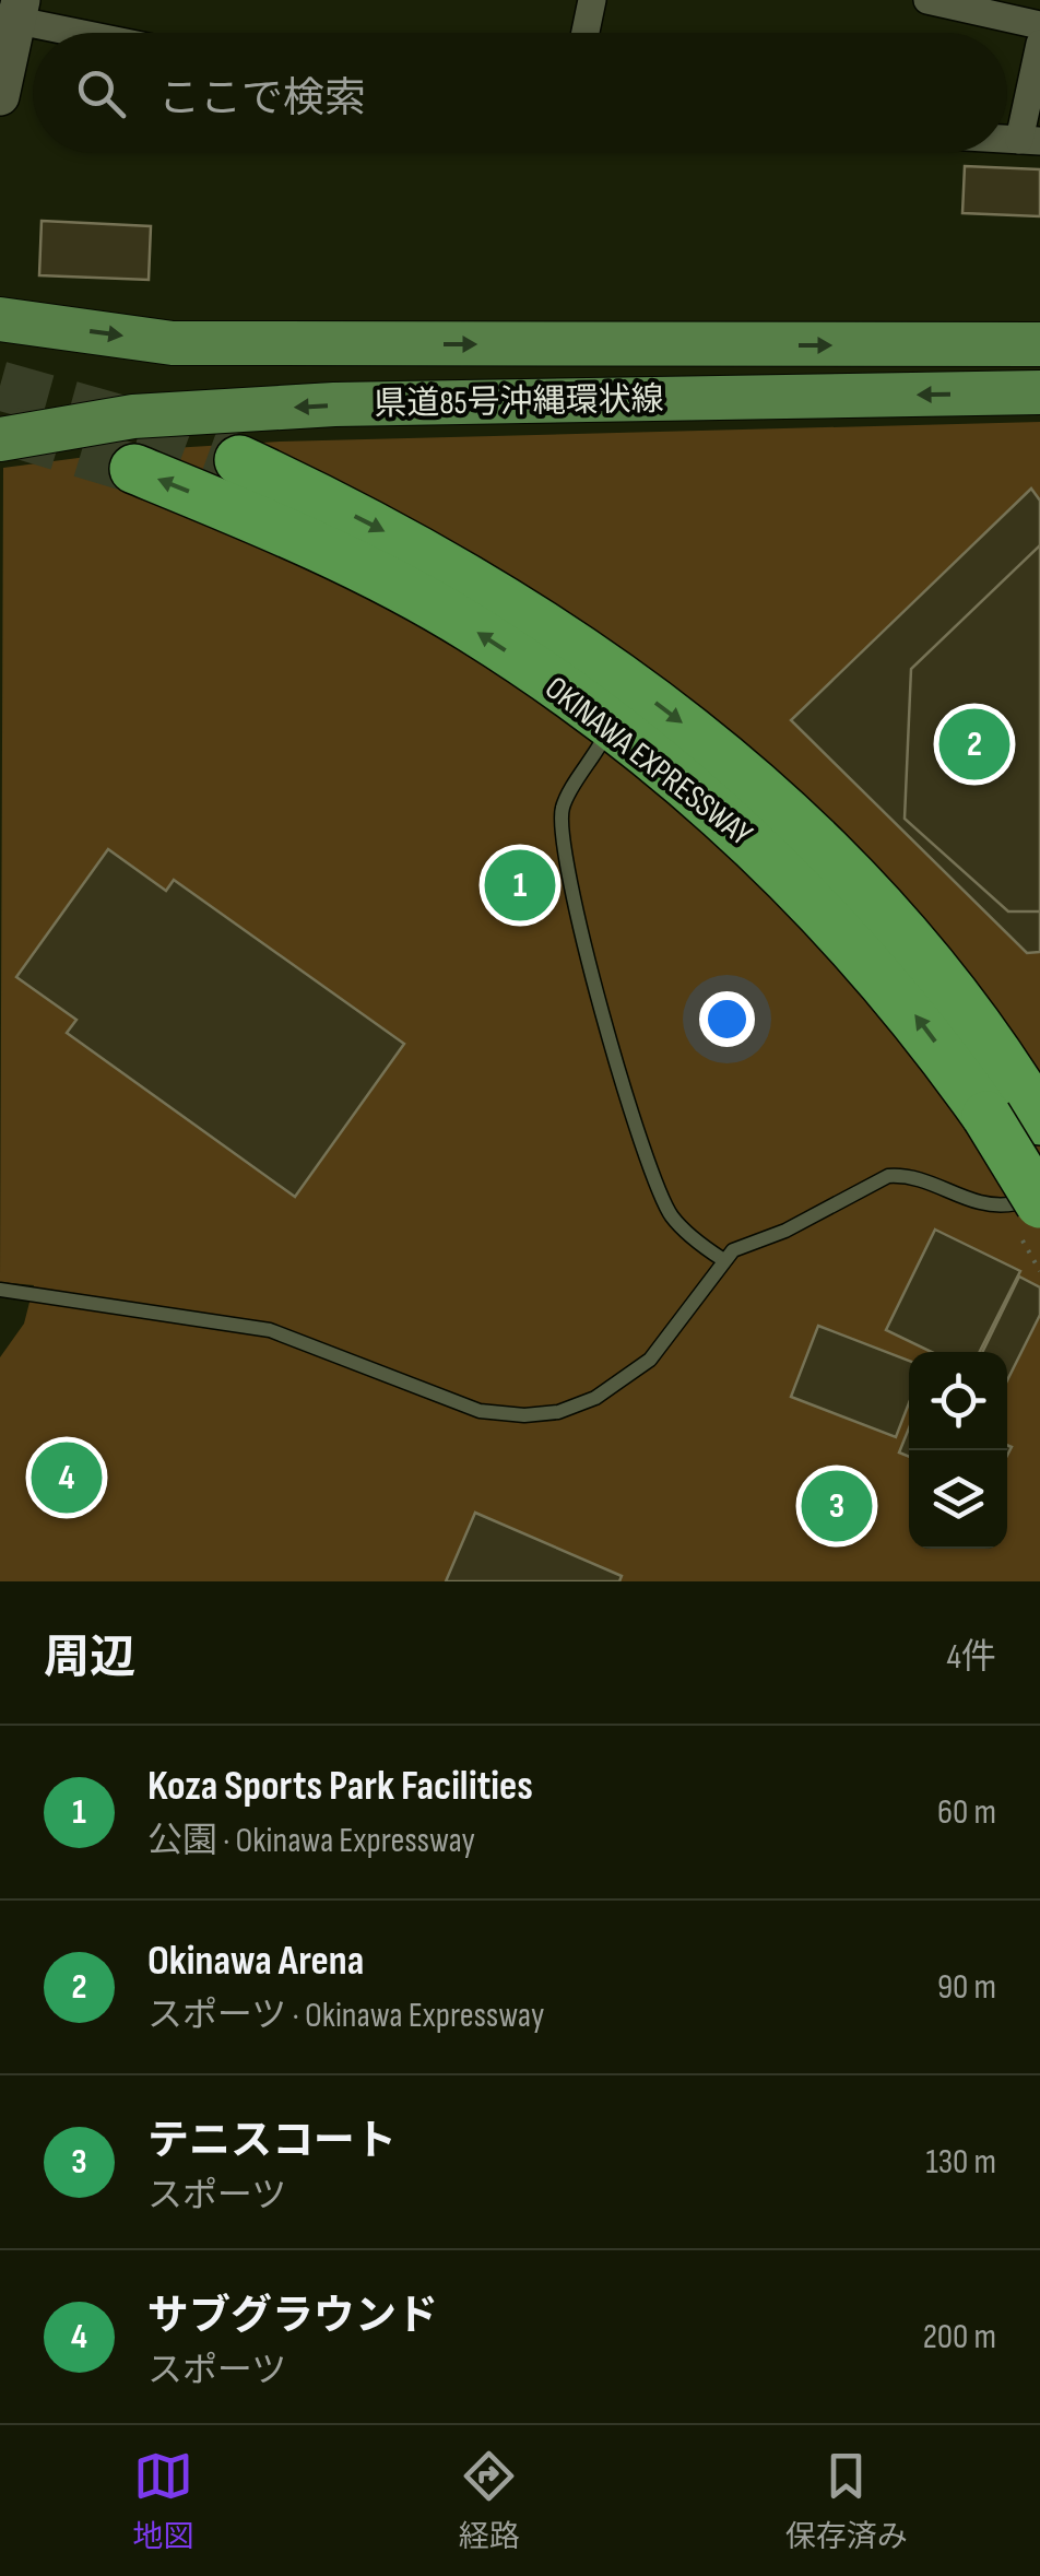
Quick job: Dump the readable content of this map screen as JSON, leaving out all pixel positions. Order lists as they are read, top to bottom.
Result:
{
  "streets": {
    "highway": ["OKINAWA EXPRESSWAY"],
    "main road": ["県道85号沖縄環状線"]
  },
  "page": {
    "search": "ここで検索",
    "pins": [
      "2",
      "1",
      "4",
      "3"
    ],
    "heading": ["周辺", "4件"],
    "list": [
      {
        "mark": "1",
        "name": "Koza Sports Park Facilities",
        "note": "公園 · Okinawa Expressway",
        "value": "60 m"
      },
      {
        "mark": "2",
        "name": "Okinawa Arena",
        "note": "スポーツ · Okinawa Expressway",
        "value": "90 m"
      },
      {
        "mark": "3",
        "name": "テニスコート",
        "note": "スポーツ",
        "value": "130 m"
      },
      {
        "mark": "4",
        "name": "サブグラウンド",
        "note": "スポーツ",
        "value": "200 m"
      }
    ],
    "nav": ["地図", "経路", "保存済み"]
  }
}
